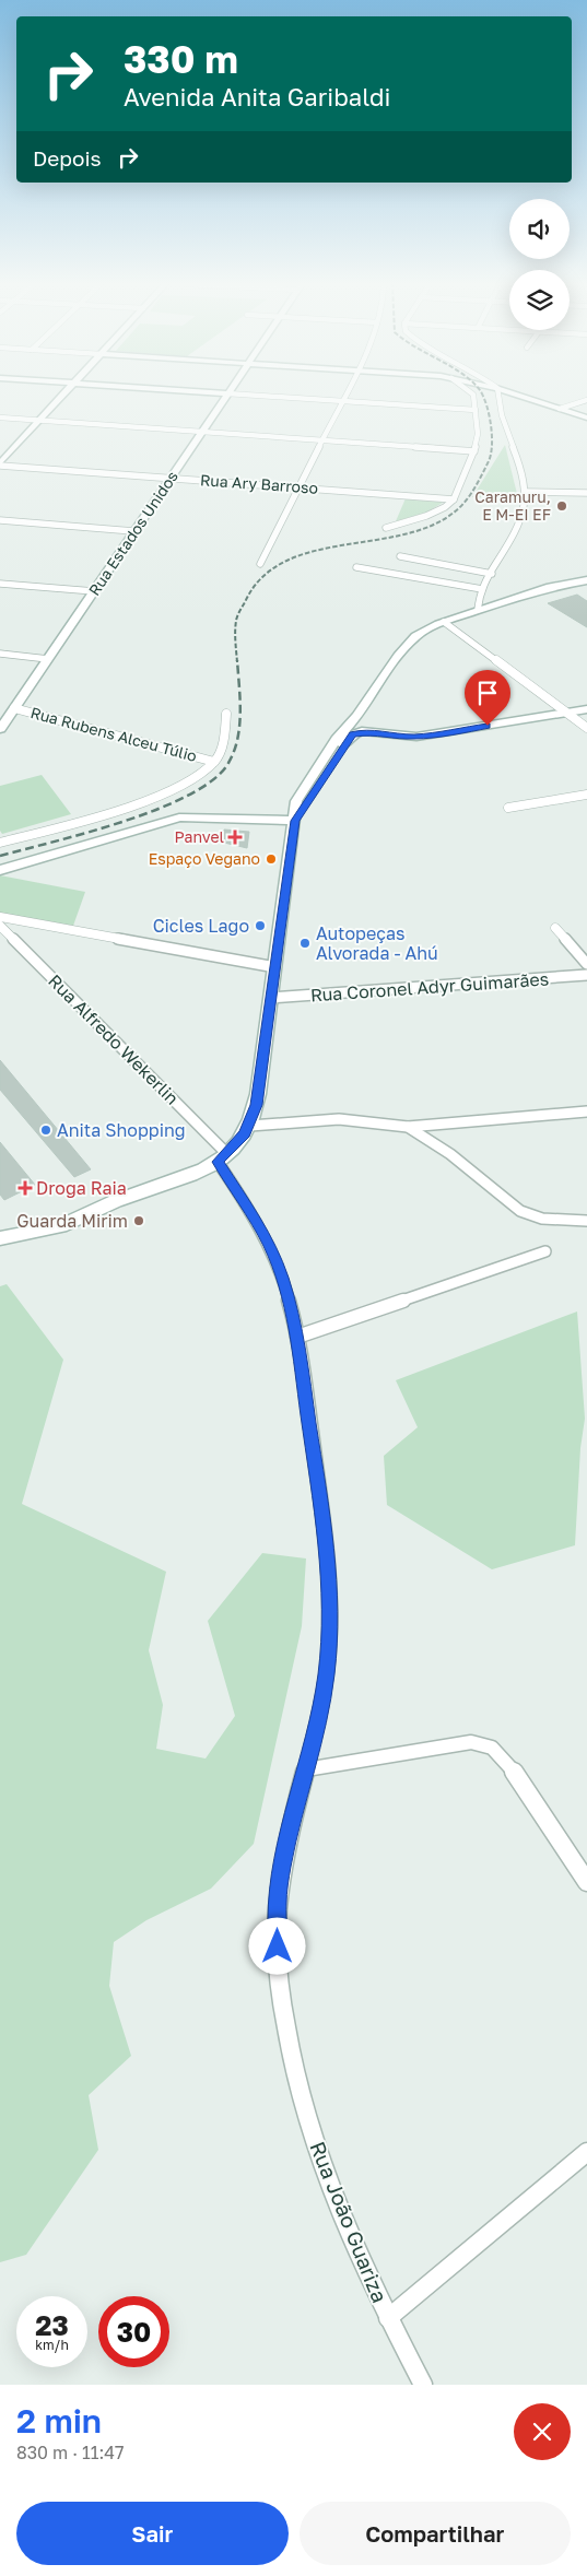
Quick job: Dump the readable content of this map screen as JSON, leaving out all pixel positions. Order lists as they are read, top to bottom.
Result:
{
  "streets": {
    "main road": ["Rua Estados Unidos"],
    "street": [
      "Rua Ary Barroso",
      "Rua Rubens Alceu Túlio",
      "Rua Coronel Adyr Guimarães",
      "Rua Alfredo Wekerlin",
      "Rua João Guariza"
    ]
  },
  "crossings": [
    ["Rua Ary Barroso", "Rua Estados Unidos"],
    ["Rua Estados Unidos", "Rua Rubens Alceu Túlio"],
    ["Rua Alfredo Wekerlin", "Rua João Guariza"]
  ],
  "places": {
    "other": [
      "Caramuru, E M-EI EF",
      "Espaço Vegano",
      "Cicles Lago",
      "Autopeças Alvorada - Ahú",
      "Anita Shopping",
      "Guarda Mirim"
    ],
    "health": ["Panvel", "Droga Raia"]
  },
  "page": {
    "turn": ["330 m", "Avenida Anita Garibaldi"],
    "then": "Depois",
    "speed": "23 km/h",
    "limit": "30",
    "heading": ["2 min", "830 m · 11:47"],
    "buttons": ["Sair", "Compartilhar"]
  }
}
